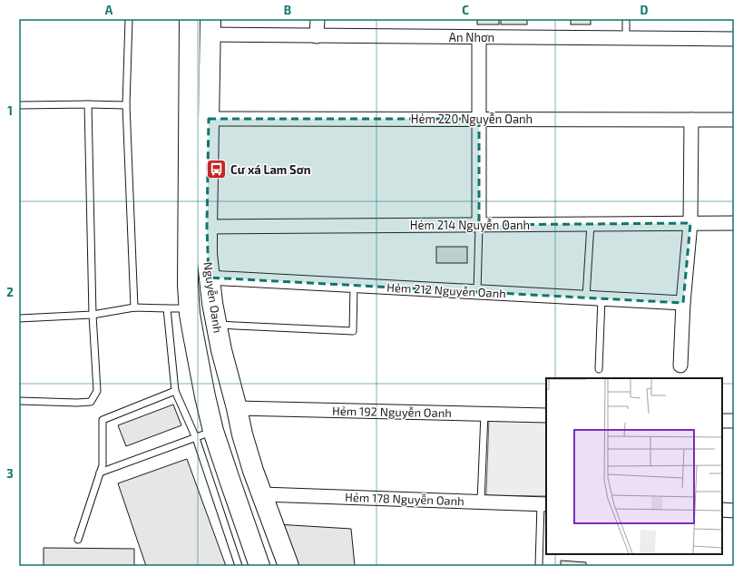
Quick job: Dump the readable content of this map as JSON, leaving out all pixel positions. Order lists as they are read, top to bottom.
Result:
{
  "streets": {
    "main road": ["Nguyễn Oanh"],
    "street": [
      "An Nhơn",
      "Hẻm 220 Nguyễn Oanh",
      "Hẻm 214 Nguyễn Oanh",
      "Hẻm 212 Nguyễn Oanh",
      "Hẻm 192 Nguyễn Oanh",
      "Hẻm 178 Nguyễn Oanh"
    ]
  },
  "crossings": [
    ["An Nhơn", "Nguyễn Oanh"],
    ["Hẻm 220 Nguyễn Oanh", "Nguyễn Oanh"],
    ["Hẻm 214 Nguyễn Oanh", "Nguyễn Oanh"],
    ["Hẻm 212 Nguyễn Oanh", "Nguyễn Oanh"],
    ["Nguyễn Oanh", "Hẻm 192 Nguyễn Oanh"],
    ["Nguyễn Oanh", "Hẻm 178 Nguyễn Oanh"]
  ],
  "places": {
    "bus stop": ["Cư xá Lam Sơn"]
  },
  "grid": {
    "columns": [
      "A",
      "B",
      "C",
      "D"
    ],
    "rows": ["1", "2", "3"]
  }
}
